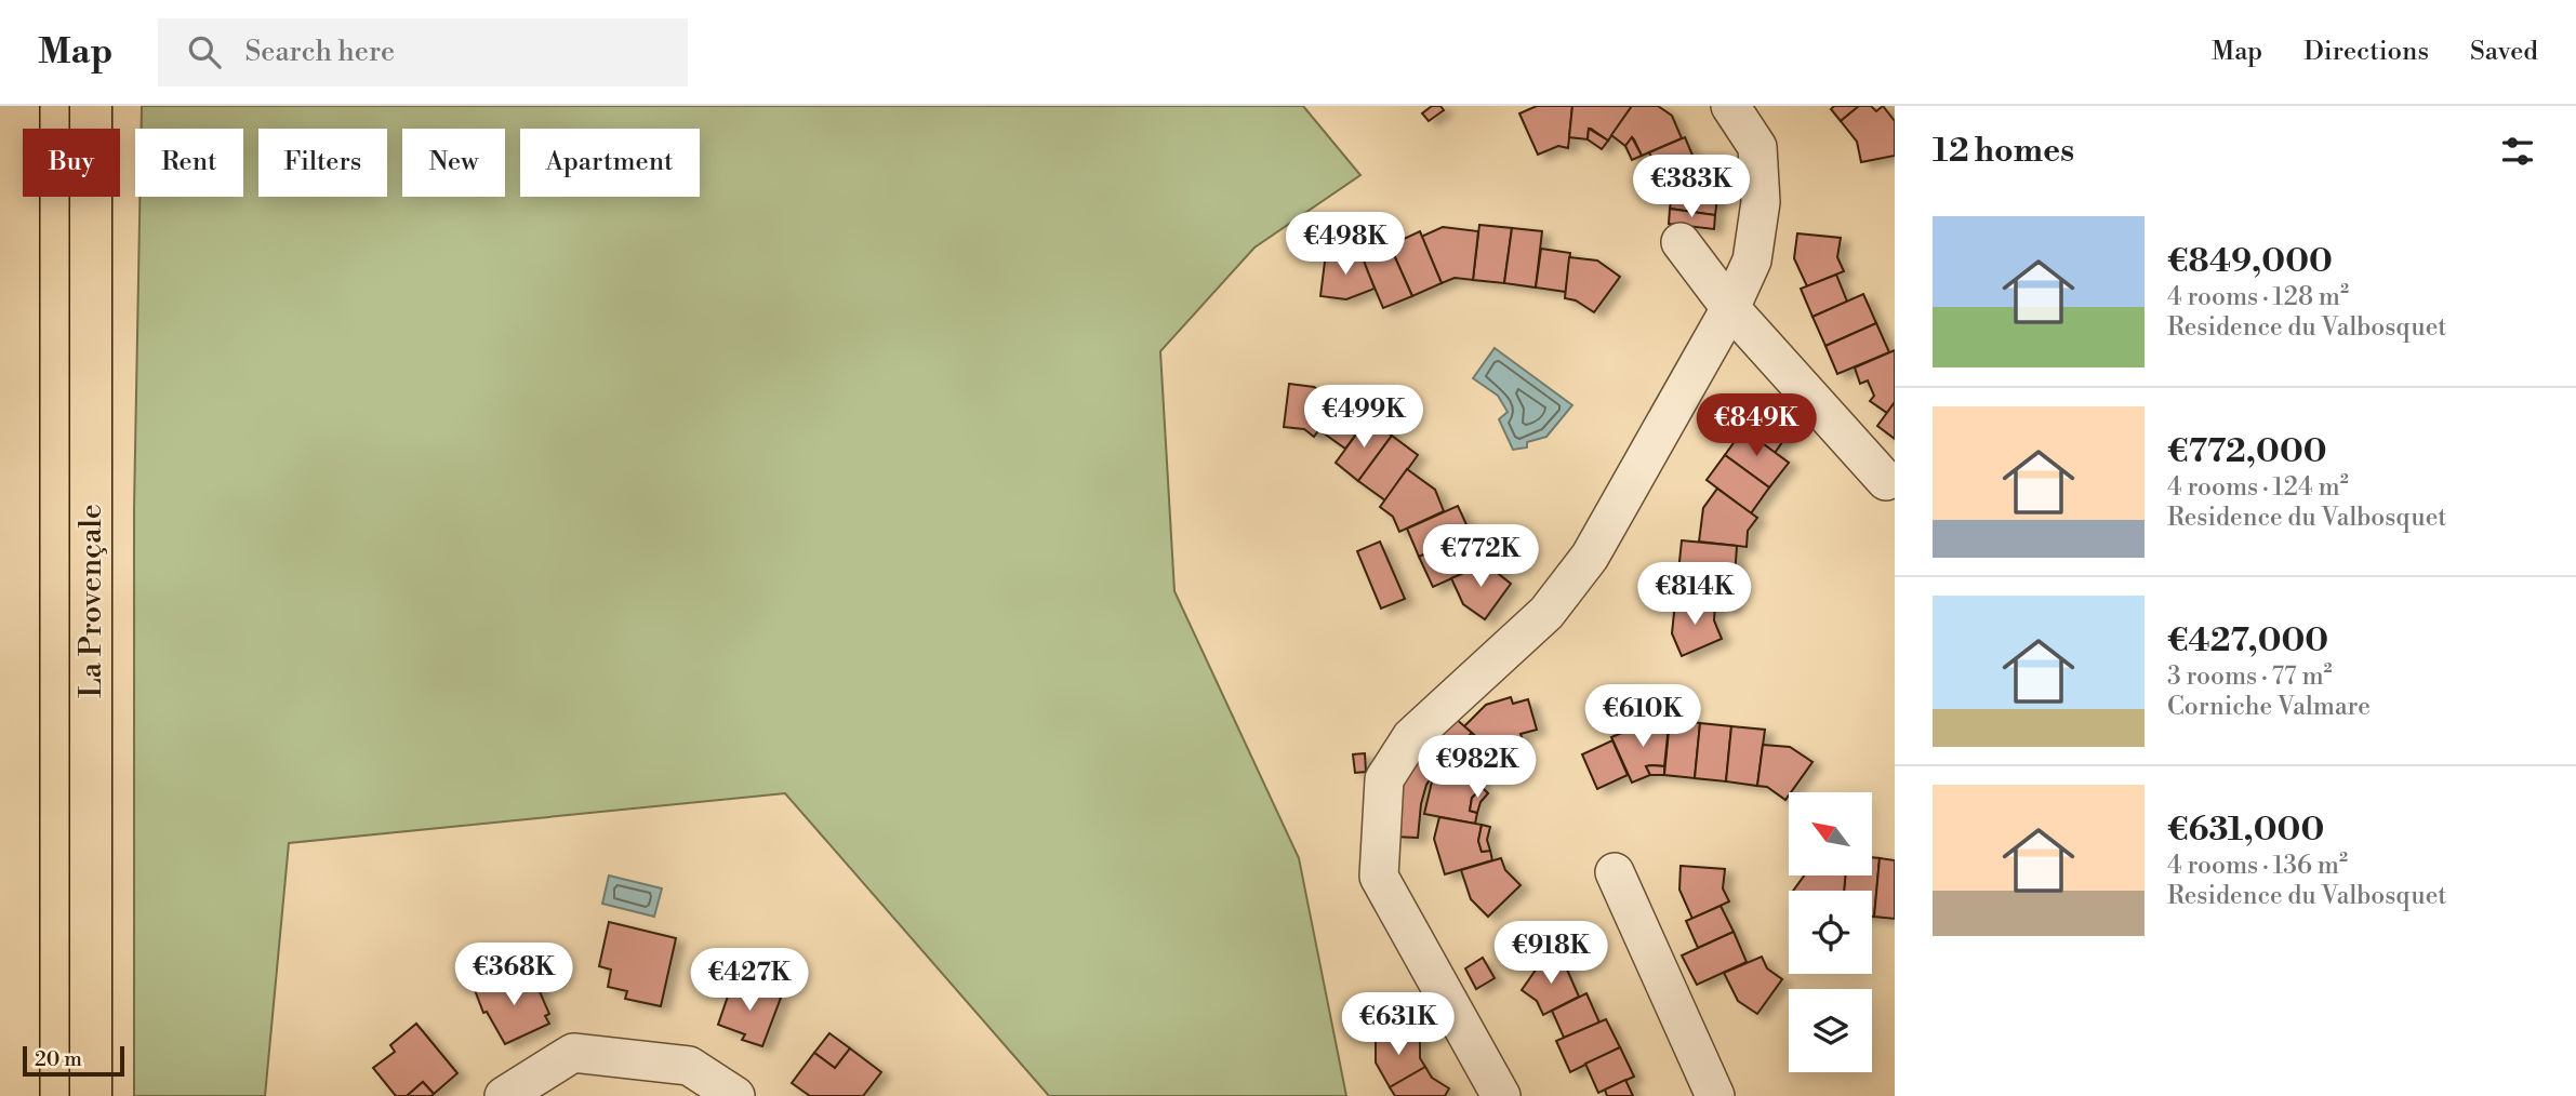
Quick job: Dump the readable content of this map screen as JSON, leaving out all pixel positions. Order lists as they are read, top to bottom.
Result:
{
  "streets": {
    "highway": ["La Provençale"]
  },
  "scale_bar": "20 m",
  "north": "top left",
  "page": {
    "header": "Map",
    "search": "Search here",
    "nav": ["Map", "Directions", "Saved"],
    "heading": "12 homes",
    "chip": [
      "Buy",
      "Rent",
      "Filters",
      "New",
      "Apartment"
    ],
    "price": [
      "€383K",
      "€498K",
      "€499K",
      "€849K",
      "€772K",
      "€814K",
      "€610K",
      "€982K",
      "€918K",
      "€368K",
      "€427K",
      "€631K"
    ],
    "list": [
      {
        "name": "€849,000",
        "note": "4 rooms · 128 m² · Residence du Valbosquet"
      },
      {
        "name": "€772,000",
        "note": "4 rooms · 124 m² · Residence du Valbosquet"
      },
      {
        "name": "€427,000",
        "note": "3 rooms · 77 m² · Corniche Valmare"
      },
      {
        "name": "€631,000",
        "note": "4 rooms · 136 m² · Residence du Valbosquet"
      }
    ],
    "scale": "20 m"
  }
}
